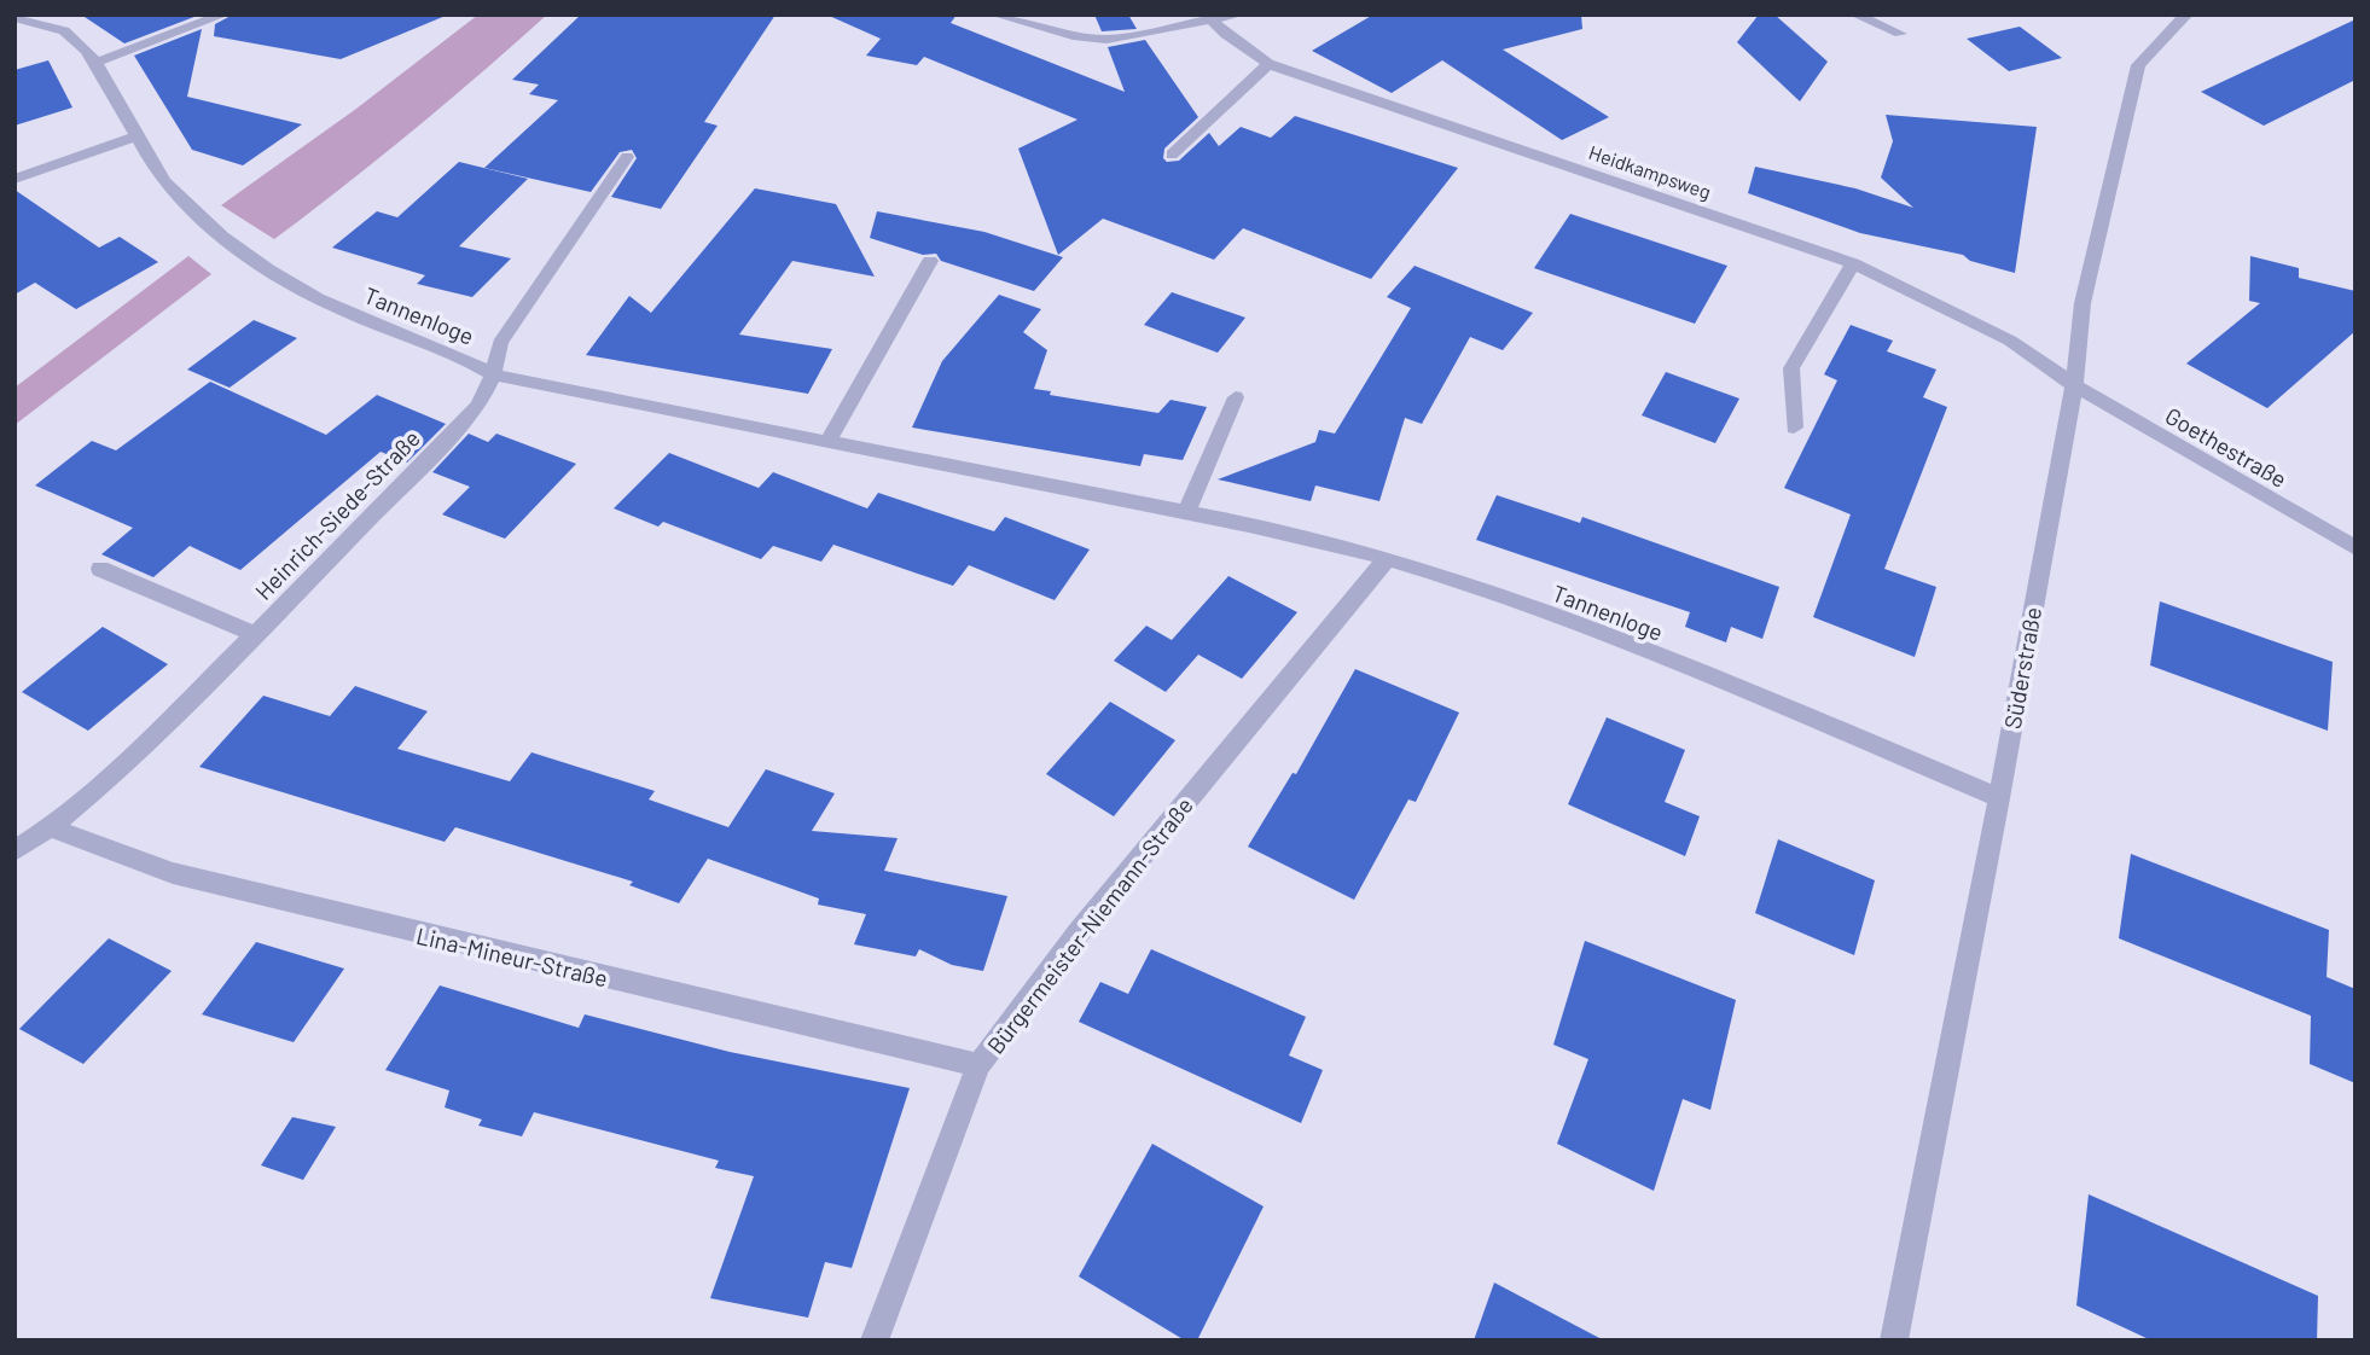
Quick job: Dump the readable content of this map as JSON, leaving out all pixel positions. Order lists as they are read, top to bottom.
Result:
{
  "streets": {
    "street": [
      "Heidkampsweg",
      "Tannenloge",
      "Goethestraße",
      "Heinrich-Siede-Straße",
      "Süderstraße",
      "Bürgermeister-Niemann-Straße",
      "Lina-Mineur-Straße"
    ]
  },
  "crossings": [
    ["Heidkampsweg", "Goethestraße"],
    ["Heidkampsweg", "Süderstraße"],
    ["Tannenloge", "Heinrich-Siede-Straße"],
    ["Tannenloge", "Süderstraße"],
    ["Tannenloge", "Bürgermeister-Niemann-Straße"],
    ["Goethestraße", "Süderstraße"],
    ["Heinrich-Siede-Straße", "Lina-Mineur-Straße"],
    ["Bürgermeister-Niemann-Straße", "Lina-Mineur-Straße"]
  ]
}
